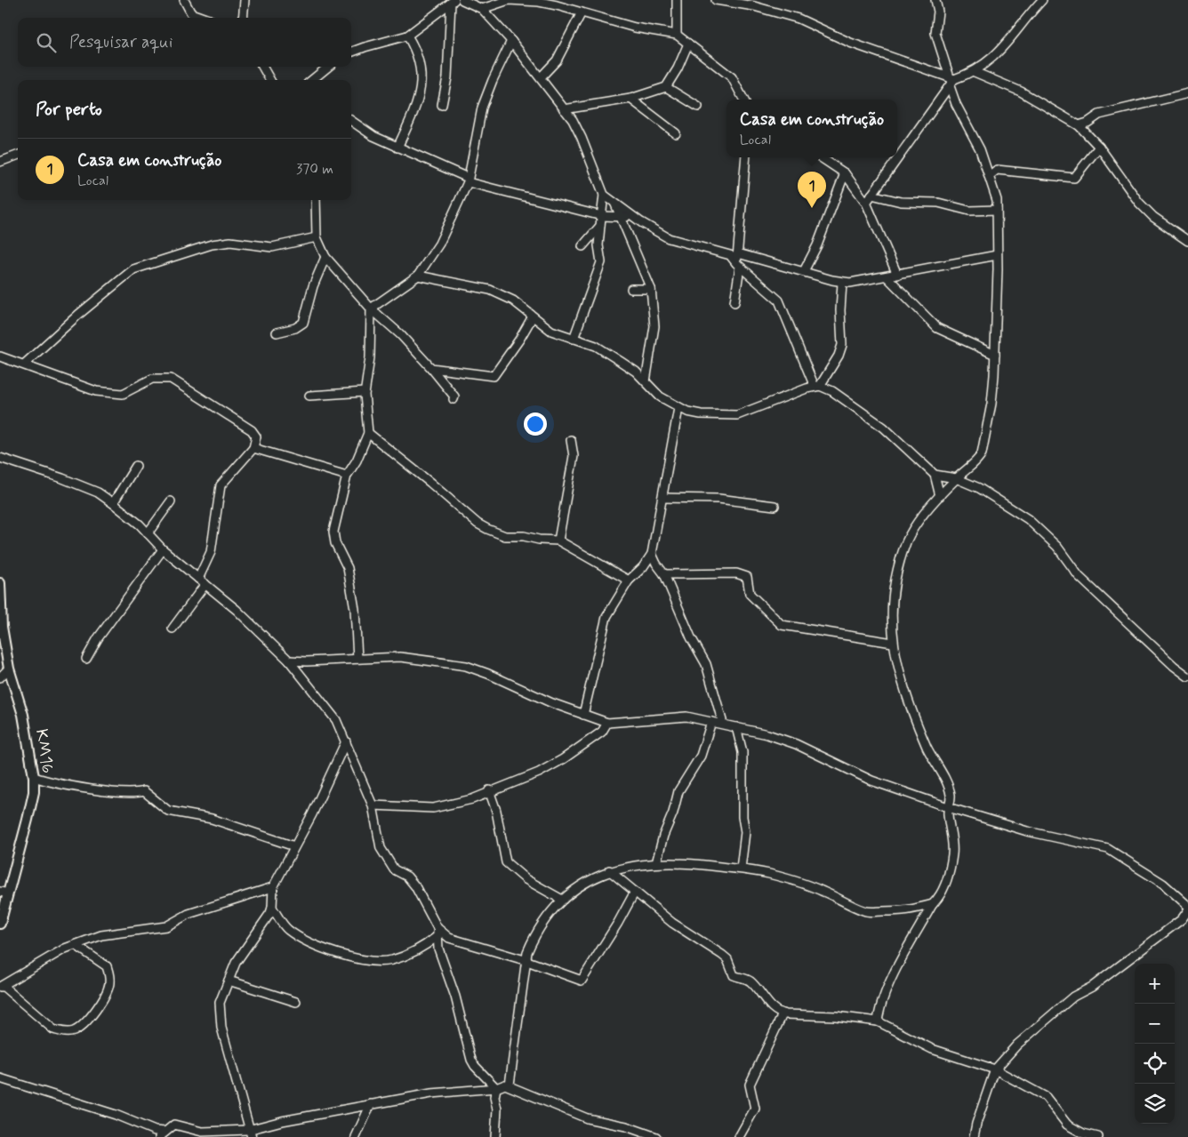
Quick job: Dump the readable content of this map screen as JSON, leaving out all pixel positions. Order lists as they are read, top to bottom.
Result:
{
  "streets": {
    "street": ["KM16"]
  },
  "page": {
    "search": "Pesquisar aqui",
    "heading": "Por perto",
    "popup": ["Casa em construção", "Local"],
    "list": [
      {
        "mark": "1",
        "name": "Casa em construção",
        "note": "Local",
        "value": "370 m"
      }
    ],
    "pins": "1",
    "map_buttons": ["+", "−"]
  }
}
